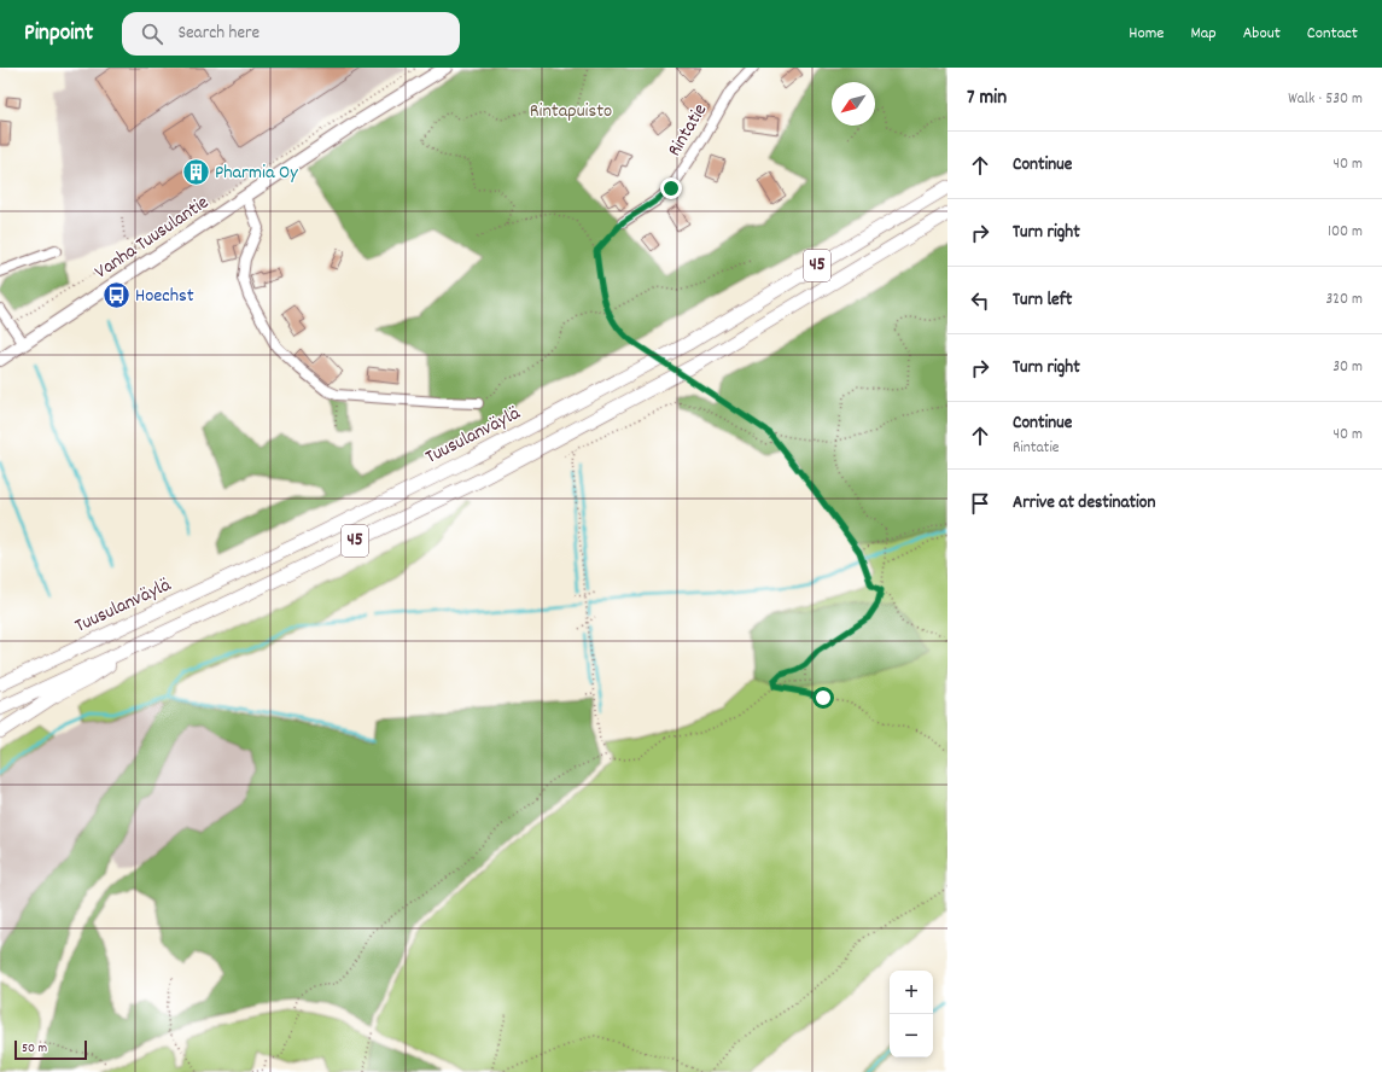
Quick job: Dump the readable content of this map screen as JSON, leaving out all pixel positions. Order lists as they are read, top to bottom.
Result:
{
  "streets": {
    "highway": ["45", "Tuusulanväylä"],
    "main road": ["Vanha Tuusulantie"],
    "street": ["Rintatie"]
  },
  "parks": ["Rintapuisto"],
  "places": {
    "building": ["Pharmia Oy"],
    "bus stop": ["Hoechst"]
  },
  "scale_bar": "50 m",
  "north": "bottom left",
  "page": {
    "header": "Pinpoint",
    "search": "Search here",
    "nav": [
      "Home",
      "Map",
      "About",
      "Contact"
    ],
    "heading": ["7 min", "Walk · 530 m"],
    "list": [
      ["Continue", "40 m"],
      ["Turn right", "100 m"],
      ["Turn left", "320 m"],
      ["Turn right", "30 m"],
      ["Continue", "Rintatie", "40 m"],
      "Arrive at destination"
    ],
    "map_buttons": ["+", "−"],
    "scale": "50 m"
  }
}
